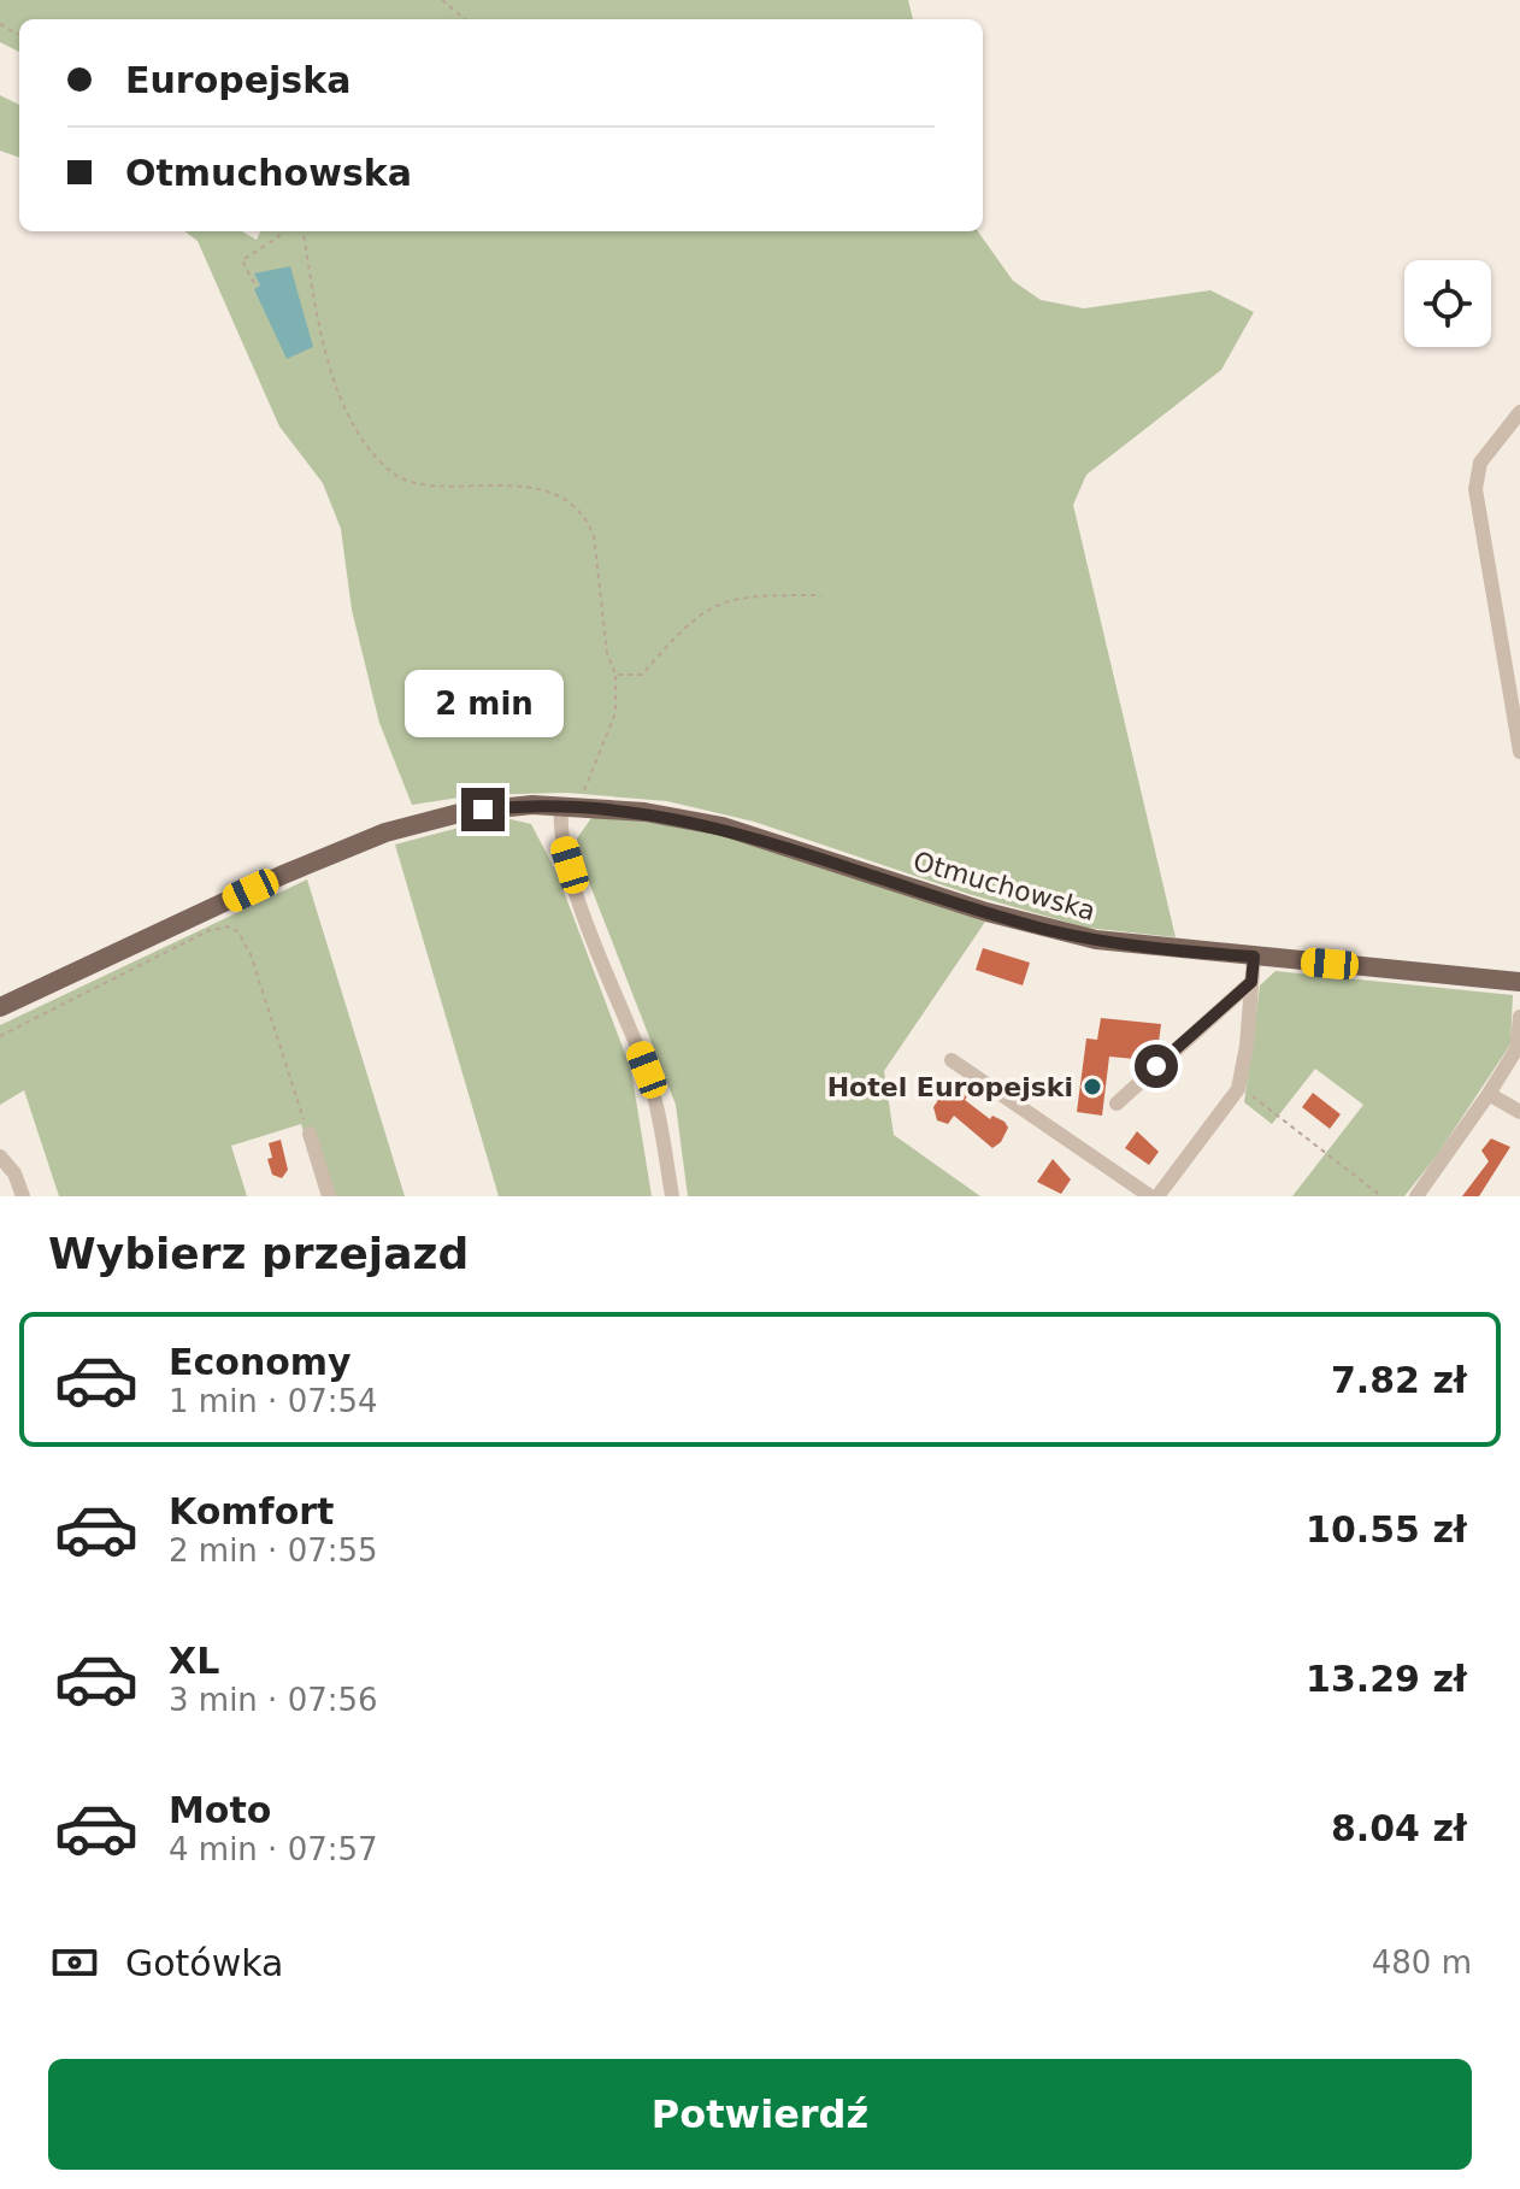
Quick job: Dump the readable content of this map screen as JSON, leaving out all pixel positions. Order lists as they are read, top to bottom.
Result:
{
  "streets": {
    "main road": ["Otmuchowska"]
  },
  "places": ["Hotel Europejski"],
  "page": {
    "banner": ["Europejska", "Otmuchowska"],
    "bubble": "2 min",
    "heading": "Wybierz przejazd",
    "list": [
      {
        "name": "Economy",
        "note": "1 min · 07:54",
        "value": "7.82 zł"
      },
      {
        "name": "Komfort",
        "note": "2 min · 07:55",
        "value": "10.55 zł"
      },
      {
        "name": "XL",
        "note": "3 min · 07:56",
        "value": "13.29 zł"
      },
      {
        "name": "Moto",
        "note": "4 min · 07:57",
        "value": "8.04 zł"
      }
    ],
    "pay": ["Gotówka", "480 m"],
    "buttons": "Potwierdź"
  }
}
